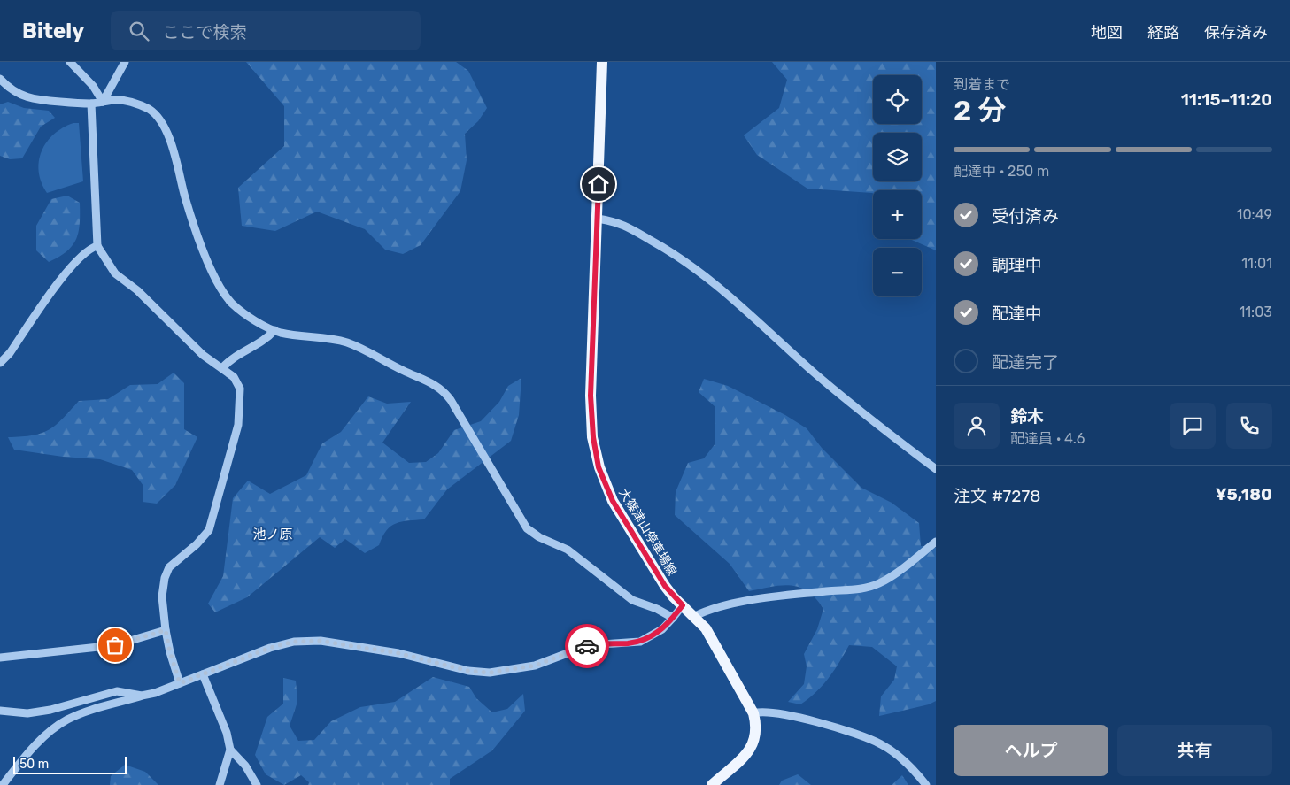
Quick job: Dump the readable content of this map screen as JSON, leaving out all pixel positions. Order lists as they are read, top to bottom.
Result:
{
  "streets": {
    "main road": ["大篠津山停車場線"]
  },
  "districts": ["池ノ原"],
  "scale_bar": "50 m",
  "page": {
    "header": "Bitely",
    "search": "ここで検索",
    "nav": ["地図", "経路", "保存済み"],
    "heading": ["2 分", "到着まで", "11:15–11:20"],
    "panel": [
      "鈴木",
      "配達員 · 4.6",
      "注文 #7278",
      "¥5,180"
    ],
    "map_buttons": ["+", "−"],
    "bar": "配達中 · 250 m",
    "list": [
      ["受付済み", "10:49"],
      ["調理中", "11:01"],
      ["配達中", "11:03"],
      "配達完了"
    ],
    "buttons": ["ヘルプ", "共有"],
    "scale": "50 m"
  }
}
